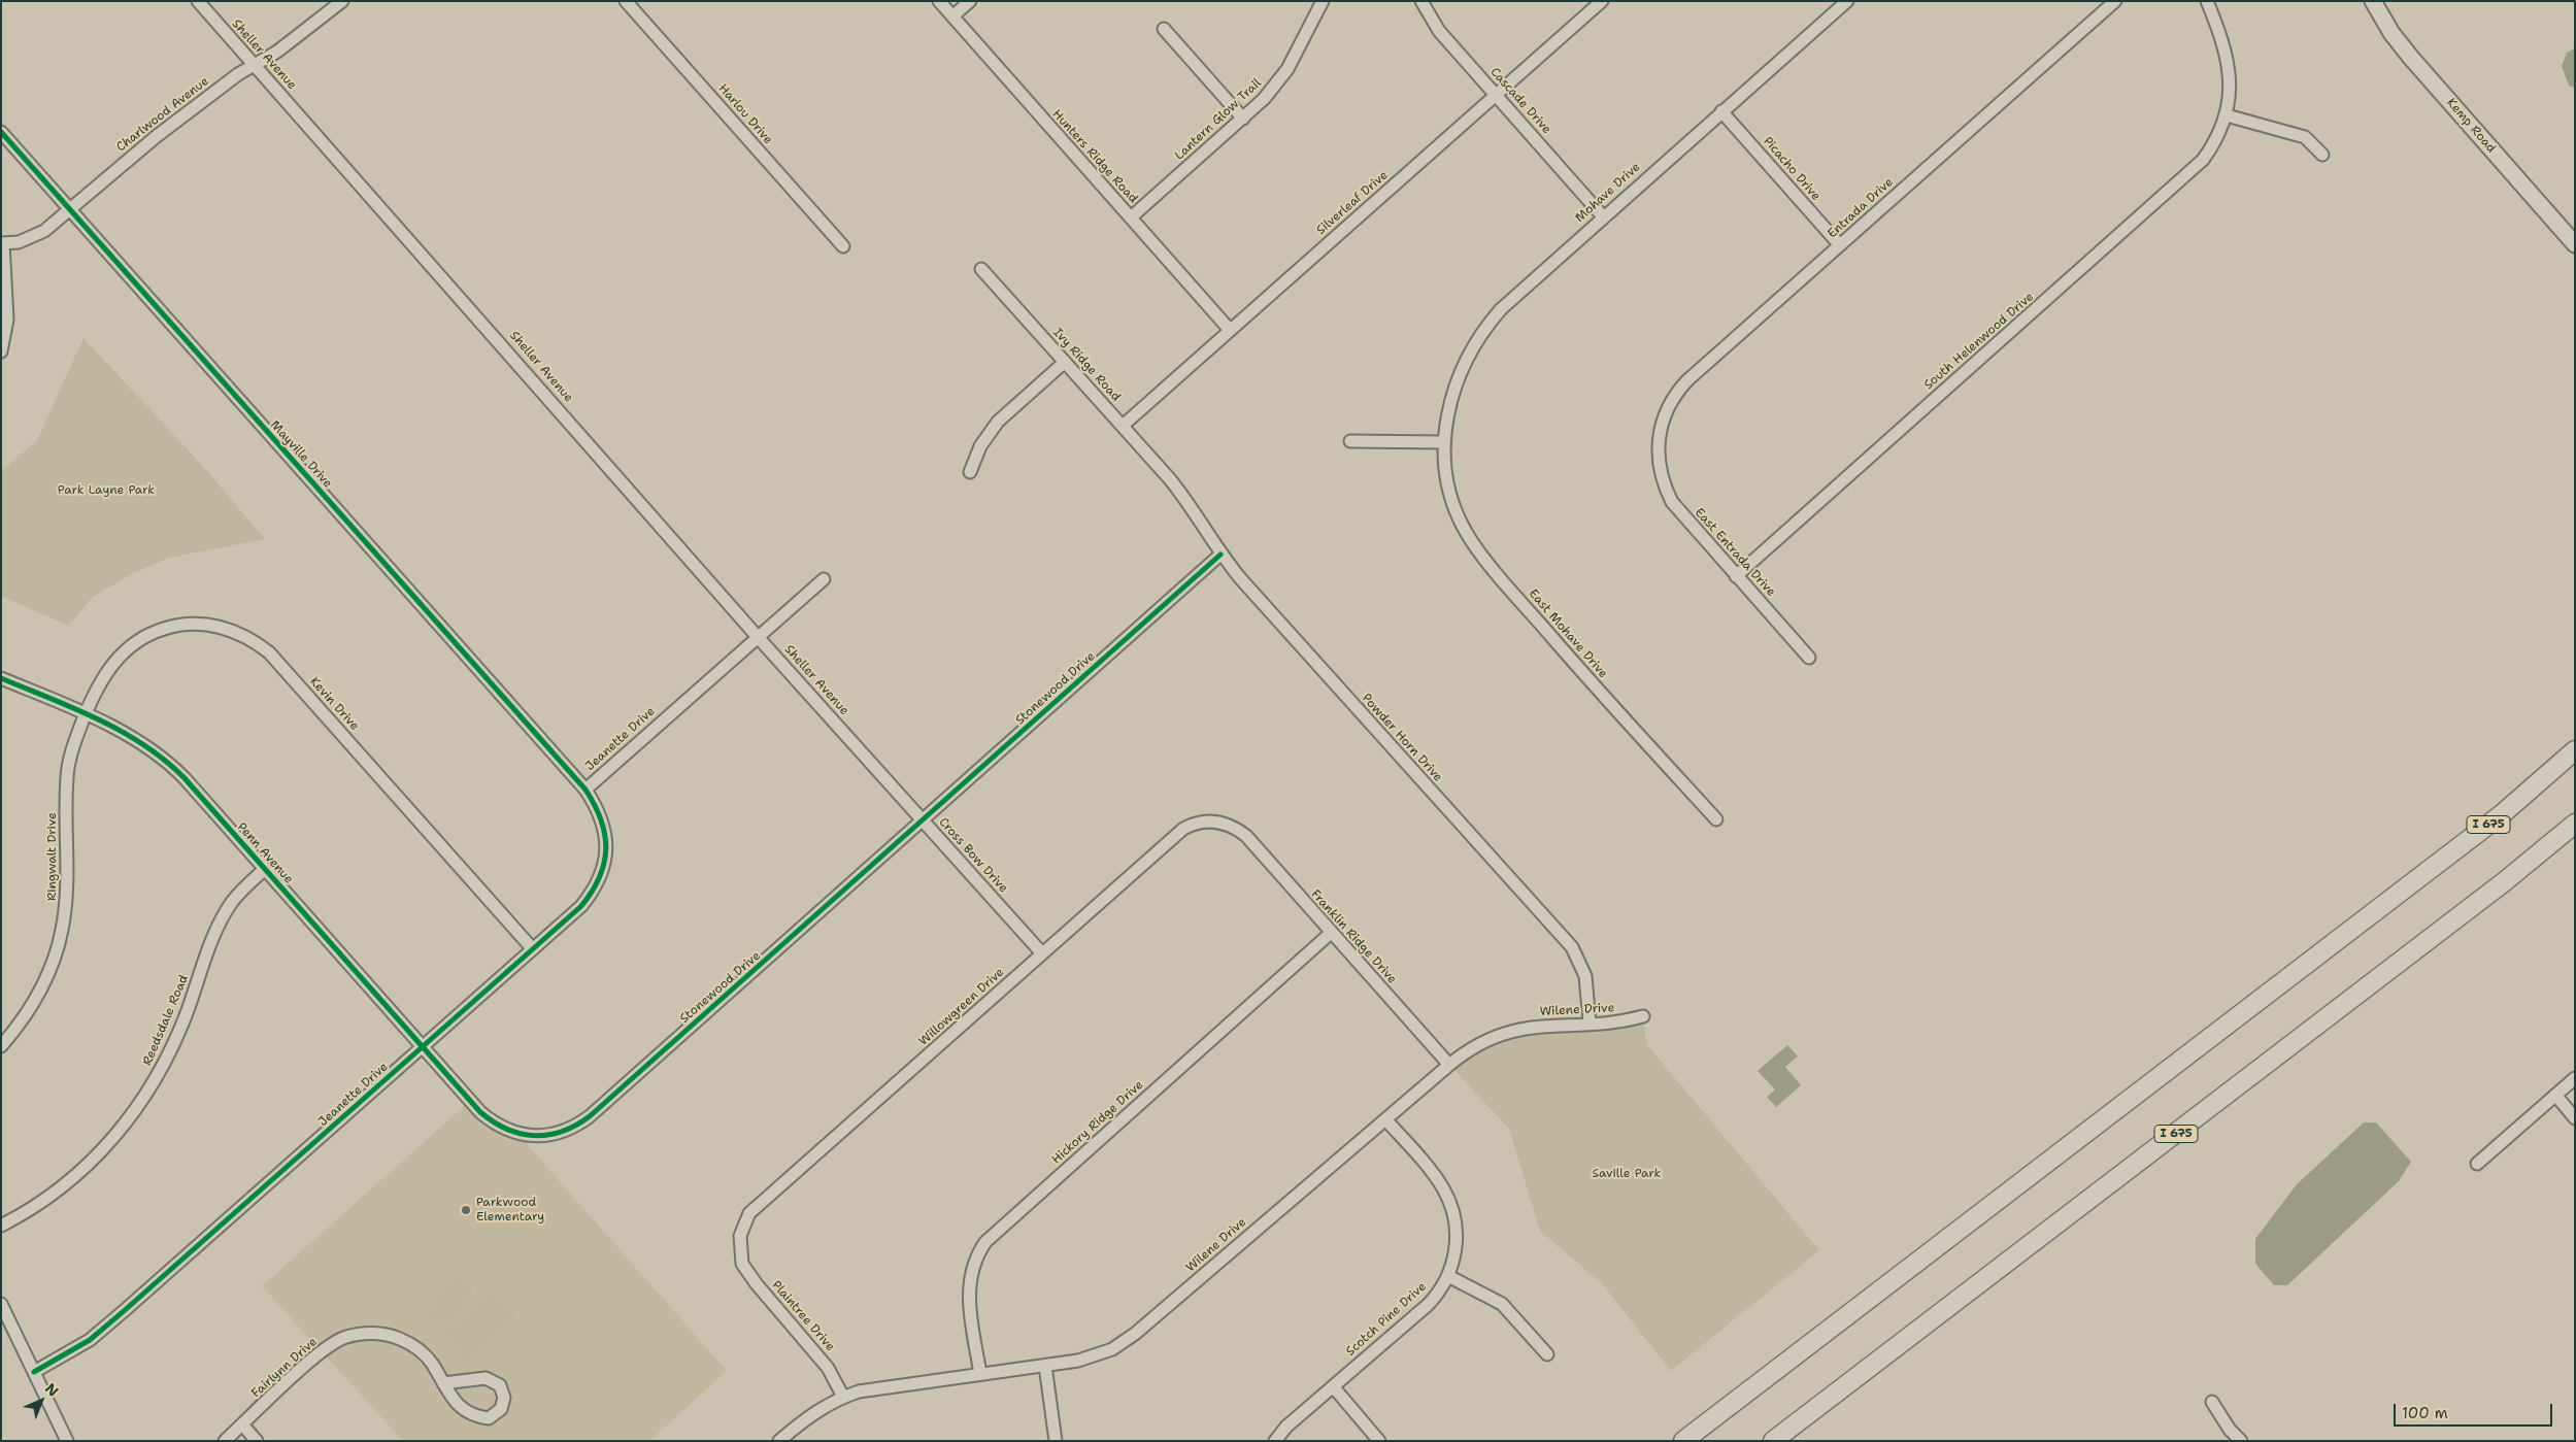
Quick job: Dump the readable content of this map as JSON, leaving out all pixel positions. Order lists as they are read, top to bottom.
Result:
{
  "streets": {
    "highway": ["I 675"],
    "main road": ["Kemp Road"],
    "street": [
      "Sheller Avenue",
      "Cascade Drive",
      "Charlwood Avenue",
      "Harlou Drive",
      "Lantern Glow Trail",
      "Hunters Ridge Road",
      "Picacho Drive",
      "Mohave Drive",
      "Silverleaf Drive",
      "Entrada Drive",
      "South Helenwood Drive",
      "Ivy Ridge Road",
      "Mayville Drive",
      "East Entrada Drive",
      "East Mohave Drive",
      "Stonewood Drive",
      "Kevin Drive",
      "Powder Horn Drive",
      "Jeanette Drive",
      "Penn Avenue",
      "Cross Bow Drive",
      "Ringwalt Drive",
      "Franklin Ridge Drive",
      "Willowgreen Drive",
      "Wilene Drive",
      "Reedsdale Road",
      "Hickory Ridge Drive",
      "Plaintree Drive",
      "Scotch Pine Drive",
      "Fairlynn Drive"
    ]
  },
  "crossings": [
    ["Sheller Avenue", "Charlwood Avenue"],
    ["Sheller Avenue", "Jeanette Drive"],
    ["Sheller Avenue", "Cross Bow Drive"],
    ["Cascade Drive", "Mohave Drive"],
    ["Cascade Drive", "Silverleaf Drive"],
    ["Charlwood Avenue", "Mayville Drive"],
    ["Lantern Glow Trail", "Hunters Ridge Road"],
    ["Hunters Ridge Road", "Silverleaf Drive"],
    ["Picacho Drive", "Mohave Drive"],
    ["Picacho Drive", "Entrada Drive"],
    ["Mohave Drive", "East Mohave Drive"],
    ["Silverleaf Drive", "Ivy Ridge Road"],
    ["Entrada Drive", "East Entrada Drive"],
    ["South Helenwood Drive", "East Entrada Drive"],
    ["Ivy Ridge Road", "Powder Horn Drive"],
    ["Mayville Drive", "Jeanette Drive"],
    ["Stonewood Drive", "Powder Horn Drive"],
    ["Stonewood Drive", "Penn Avenue"],
    ["Stonewood Drive", "Cross Bow Drive"],
    ["Kevin Drive", "Jeanette Drive"],
    ["Kevin Drive", "Penn Avenue"],
    ["Kevin Drive", "Ringwalt Drive"],
    ["Powder Horn Drive", "Wilene Drive"],
    ["Jeanette Drive", "Penn Avenue"],
    ["Penn Avenue", "Ringwalt Drive"],
    ["Penn Avenue", "Reedsdale Road"],
    ["Cross Bow Drive", "Willowgreen Drive"],
    ["Franklin Ridge Drive", "Willowgreen Drive"],
    ["Franklin Ridge Drive", "Wilene Drive"],
    ["Franklin Ridge Drive", "Hickory Ridge Drive"],
    ["Willowgreen Drive", "Plaintree Drive"],
    ["Wilene Drive", "Hickory Ridge Drive"],
    ["Wilene Drive", "Plaintree Drive"],
    ["Wilene Drive", "Scotch Pine Drive"]
  ],
  "parks": ["Park Layne Park", "Saville Park"],
  "places": ["Parkwood Elementary"],
  "scale_bar": "100 m",
  "north": "top right"
}
